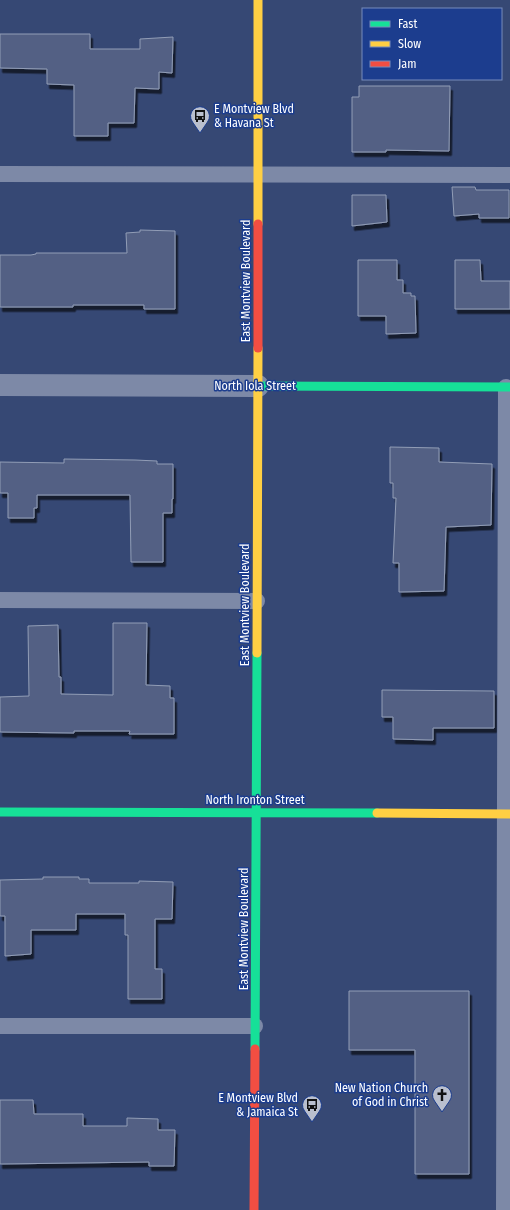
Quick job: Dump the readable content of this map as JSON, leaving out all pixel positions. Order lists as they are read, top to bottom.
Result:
{
  "streets": {
    "main road": ["East Montview Boulevard", "North Iola Street", "North Ironton Street"]
  },
  "crossings": [
    ["East Montview Boulevard", "North Iola Street"],
    ["East Montview Boulevard", "North Ironton Street"]
  ],
  "places": {
    "bus stop": ["E Montview Blvd & Havana St", "E Montview Blvd & Jamaica St"],
    "church": ["New Nation Church of God in Christ"]
  },
  "legend": ["Fast", "Slow", "Jam"]
}
